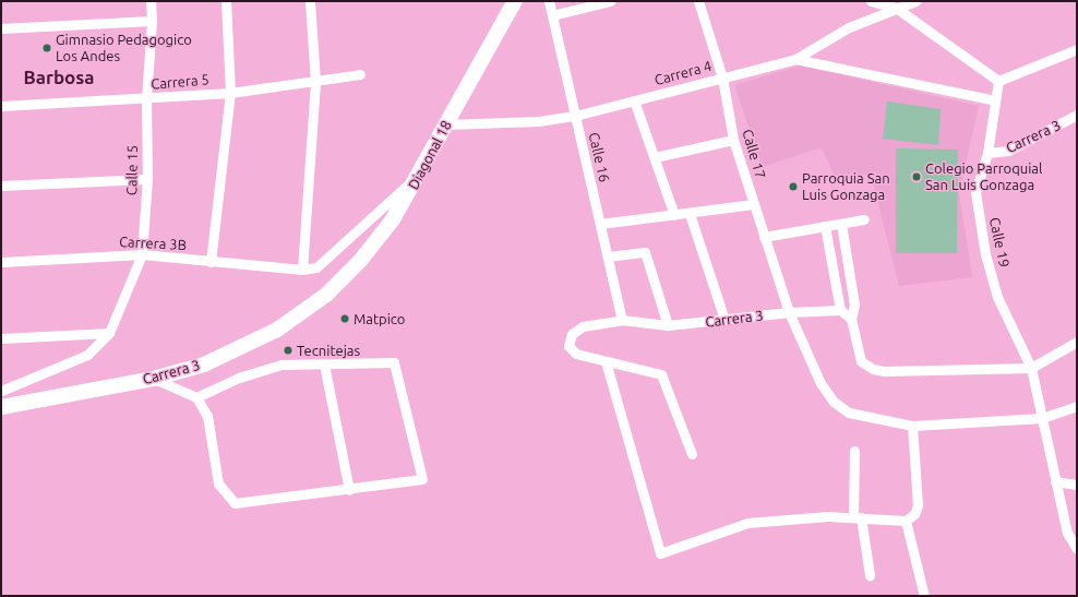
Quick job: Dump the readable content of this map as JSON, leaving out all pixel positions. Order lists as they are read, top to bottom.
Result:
{
  "streets": {
    "main road": ["Carrera 3", "Diagonal 18"],
    "street": [
      "Carrera 4",
      "Carrera 5",
      "Calle 17",
      "Calle 16",
      "Calle 15",
      "Calle 19",
      "Carrera 3B"
    ]
  },
  "crossings": [
    ["Carrera 4", "Calle 17"],
    ["Carrera 4", "Diagonal 18"],
    ["Carrera 4", "Calle 16"],
    ["Carrera 5", "Calle 15"],
    ["Carrera 3", "Calle 17"],
    ["Carrera 3", "Diagonal 18"],
    ["Carrera 3", "Calle 16"],
    ["Carrera 3", "Calle 19"],
    ["Calle 17", "Calle 19"],
    ["Calle 15", "Carrera 3B"]
  ],
  "districts": ["Barbosa"],
  "places": [
    "Gimnasio Pedagogico Los Andes",
    "Colegio Parroquial San Luis Gonzaga",
    "Parroquia San Luis Gonzaga",
    "Matpico",
    "Tecnitejas"
  ]
}
